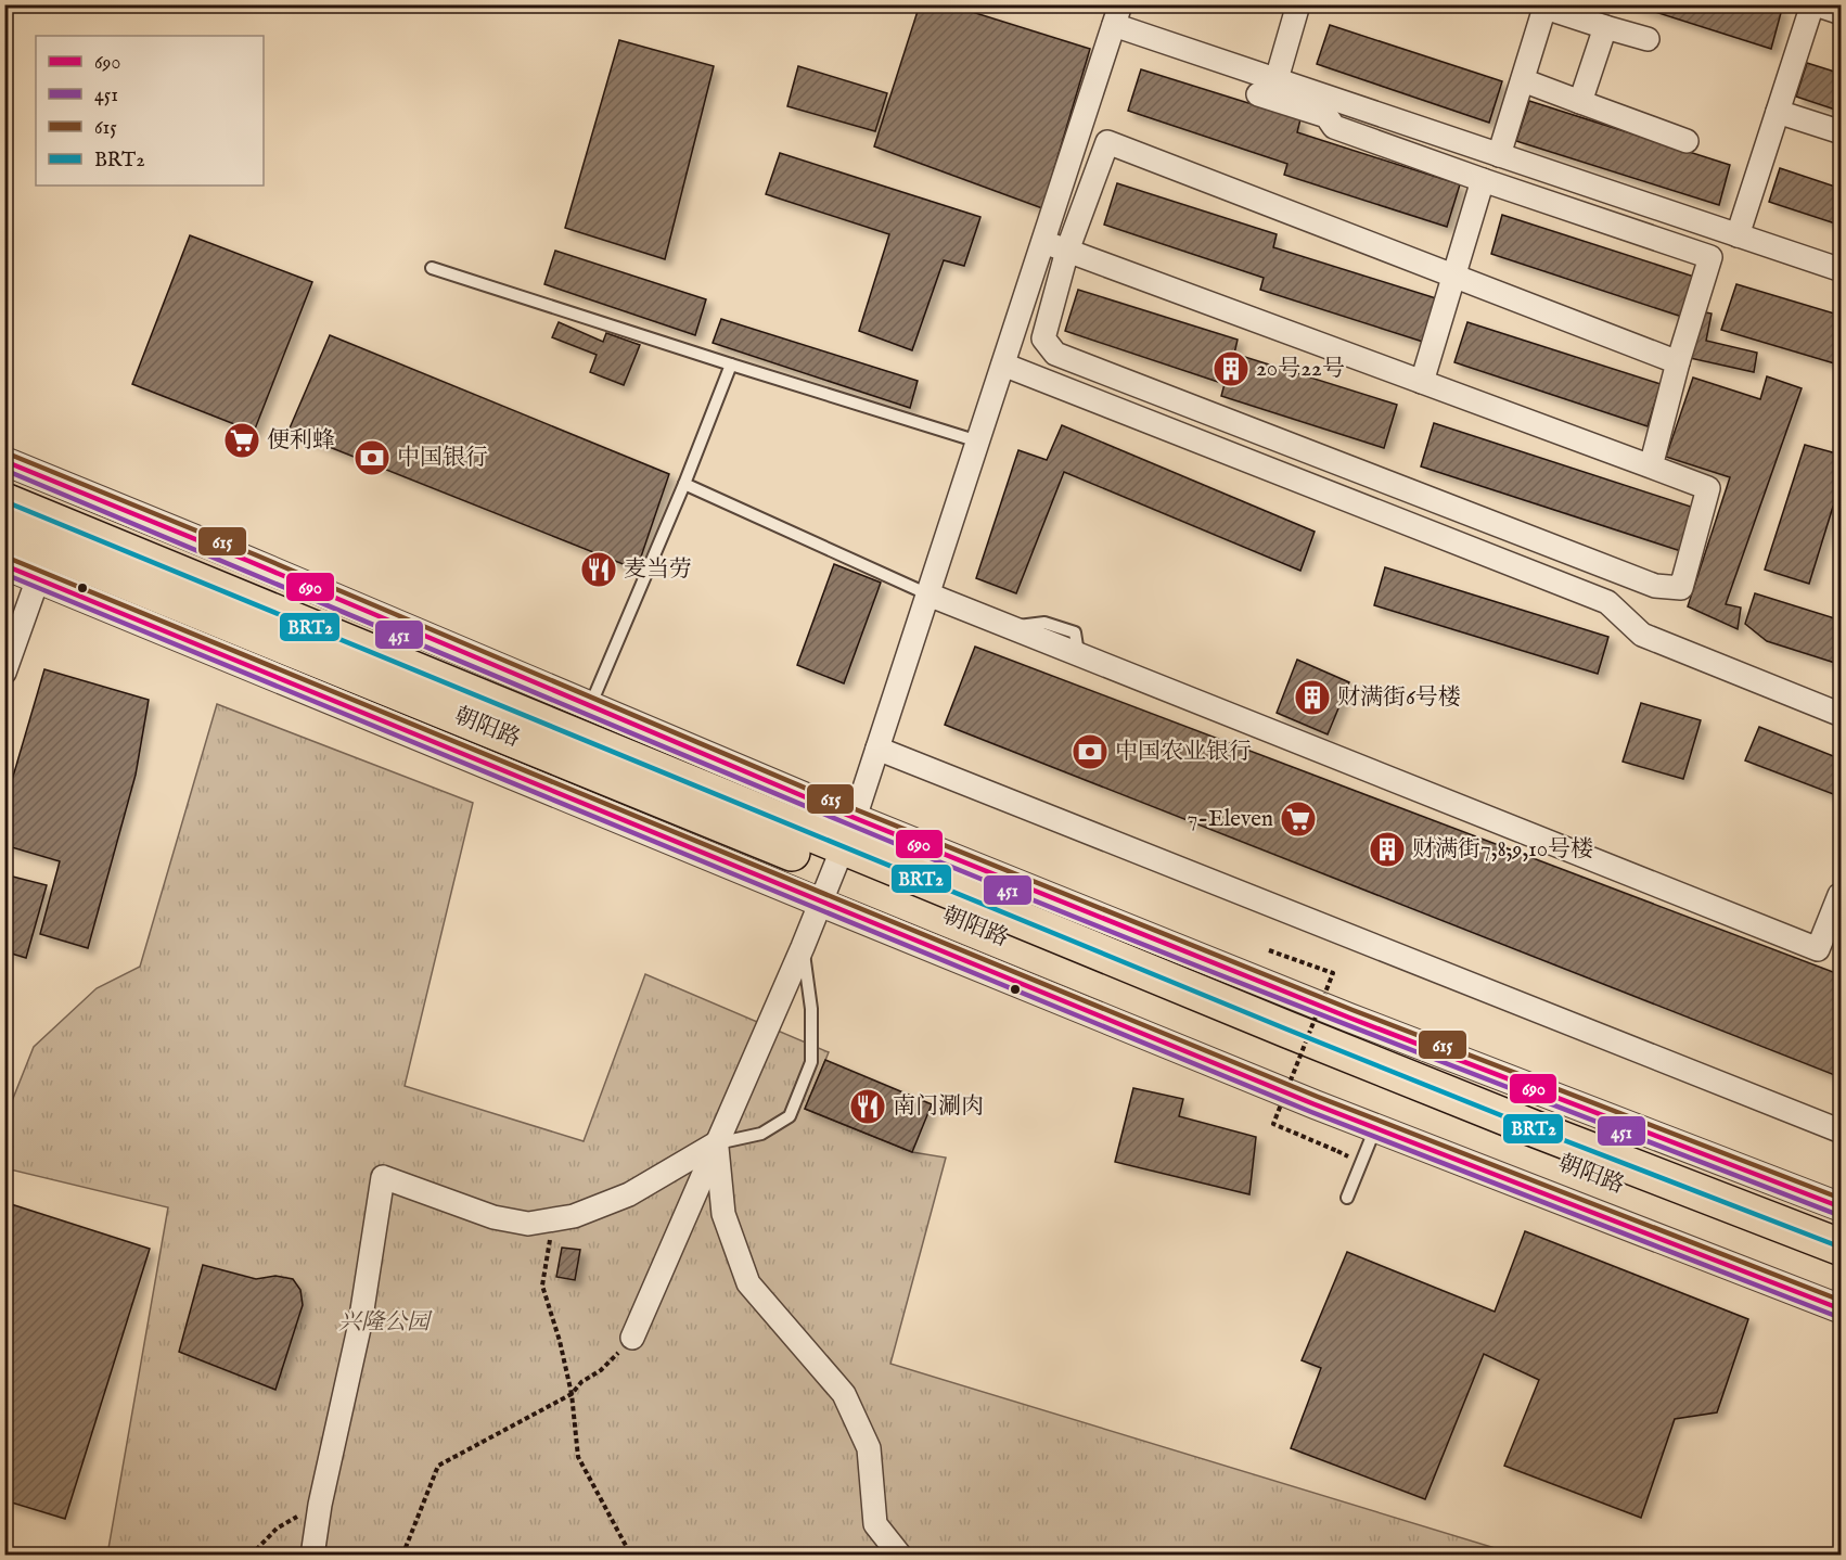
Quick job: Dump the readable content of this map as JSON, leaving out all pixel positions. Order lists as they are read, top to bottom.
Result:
{
  "streets": {
    "highway": ["朝阳路"]
  },
  "parks": ["兴隆公园"],
  "places": {
    "building": ["20号22号", "财满街6号楼", "财满街7,8,9,10号楼"],
    "supermarket": ["便利蜂", "7-Eleven"],
    "bank": ["中国银行", "中国农业银行"],
    "restaurant": ["麦当劳", "南门涮肉"]
  },
  "lines": [
    "transit line 615",
    "transit line 690",
    "transit line 451",
    "transit line BRT2"
  ],
  "legend": [
    "690",
    "451",
    "615",
    "BRT2"
  ]
}
